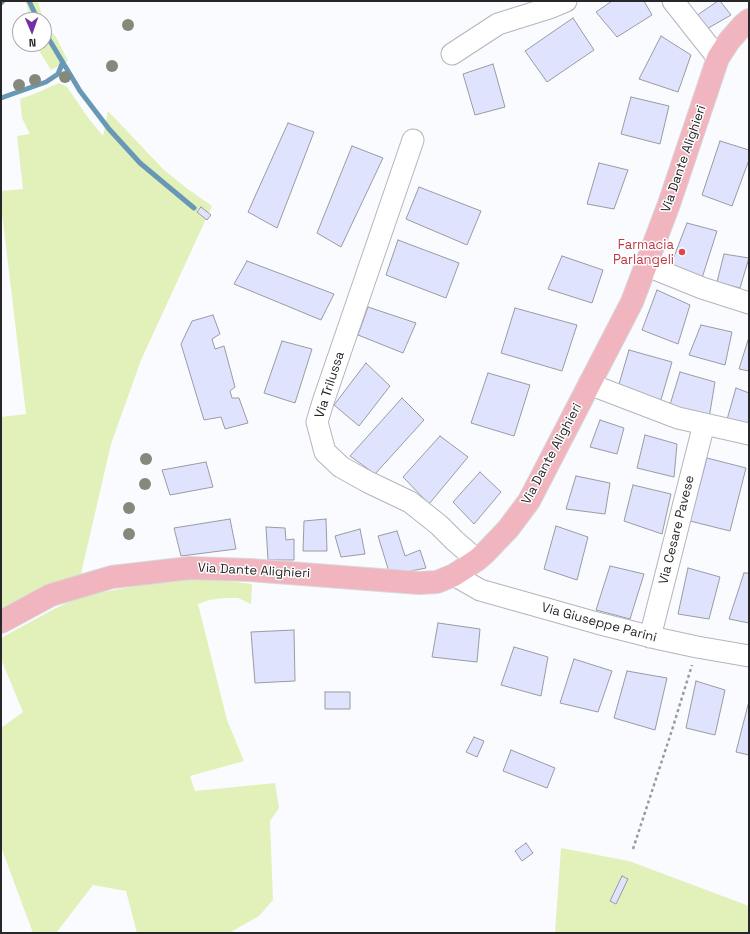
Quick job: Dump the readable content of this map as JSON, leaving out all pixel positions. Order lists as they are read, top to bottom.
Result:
{
  "streets": {
    "main road": ["Via Dante Alighieri"],
    "street": ["Via Trilussa", "Via Cesare Pavese", "Via Giuseppe Parini"]
  },
  "crossings": [
    ["Via Dante Alighieri", "Via Trilussa"],
    ["Via Dante Alighieri", "Via Giuseppe Parini"],
    ["Via Cesare Pavese", "Via Giuseppe Parini"]
  ],
  "places": ["Farmacia Parlangeli"],
  "north": "bottom"
}
